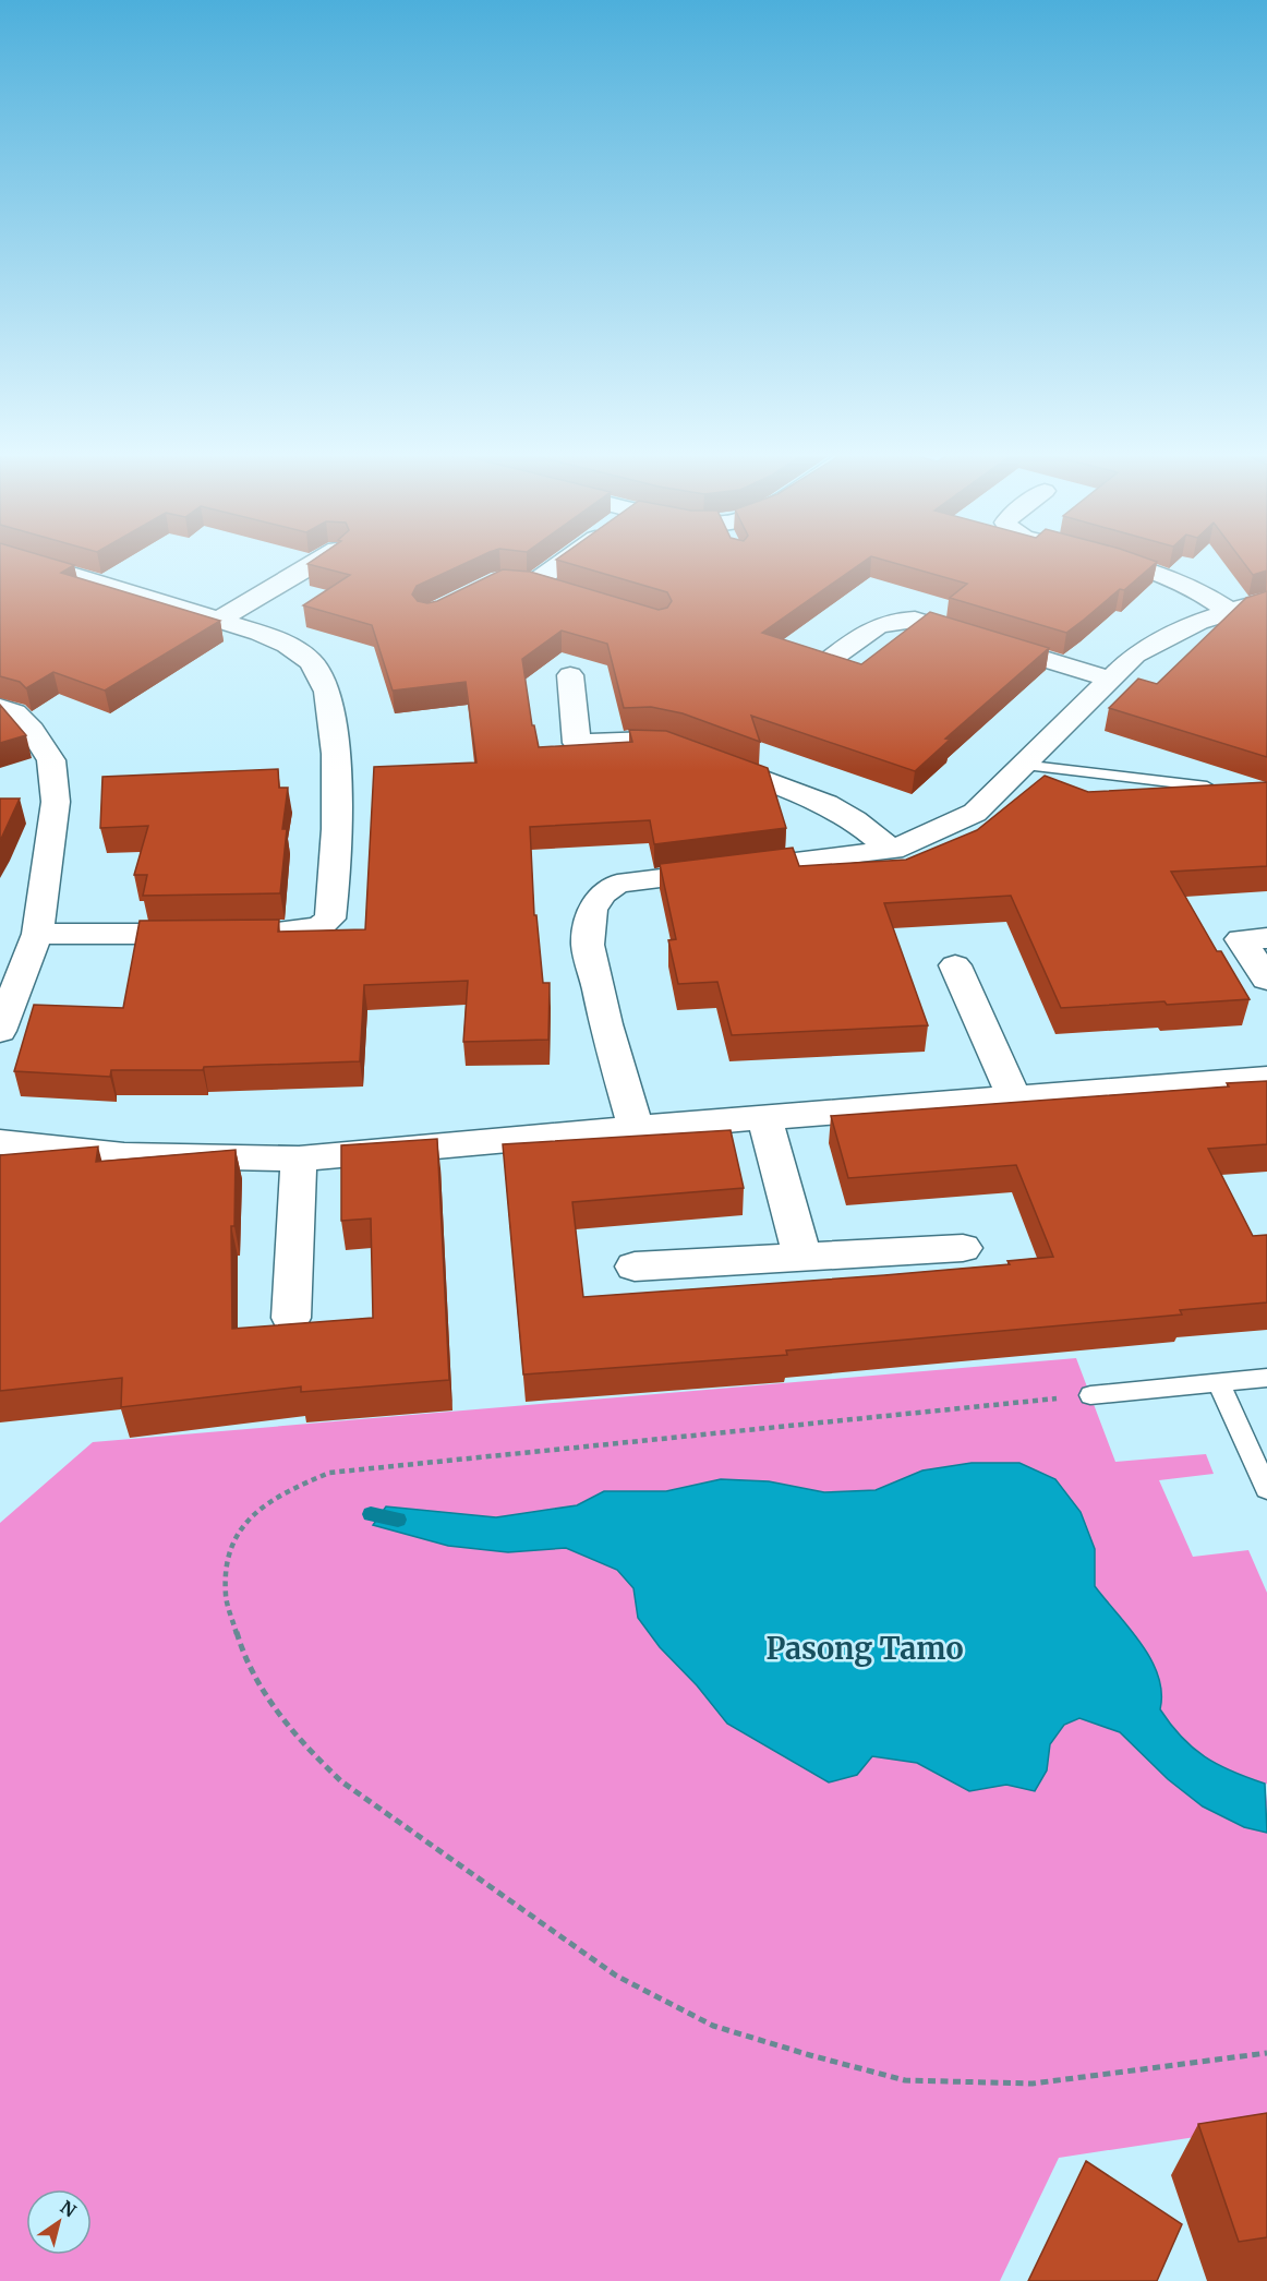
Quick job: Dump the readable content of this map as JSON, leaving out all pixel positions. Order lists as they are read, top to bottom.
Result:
{
  "districts": ["Pasong Tamo"],
  "north": "top right"
}
